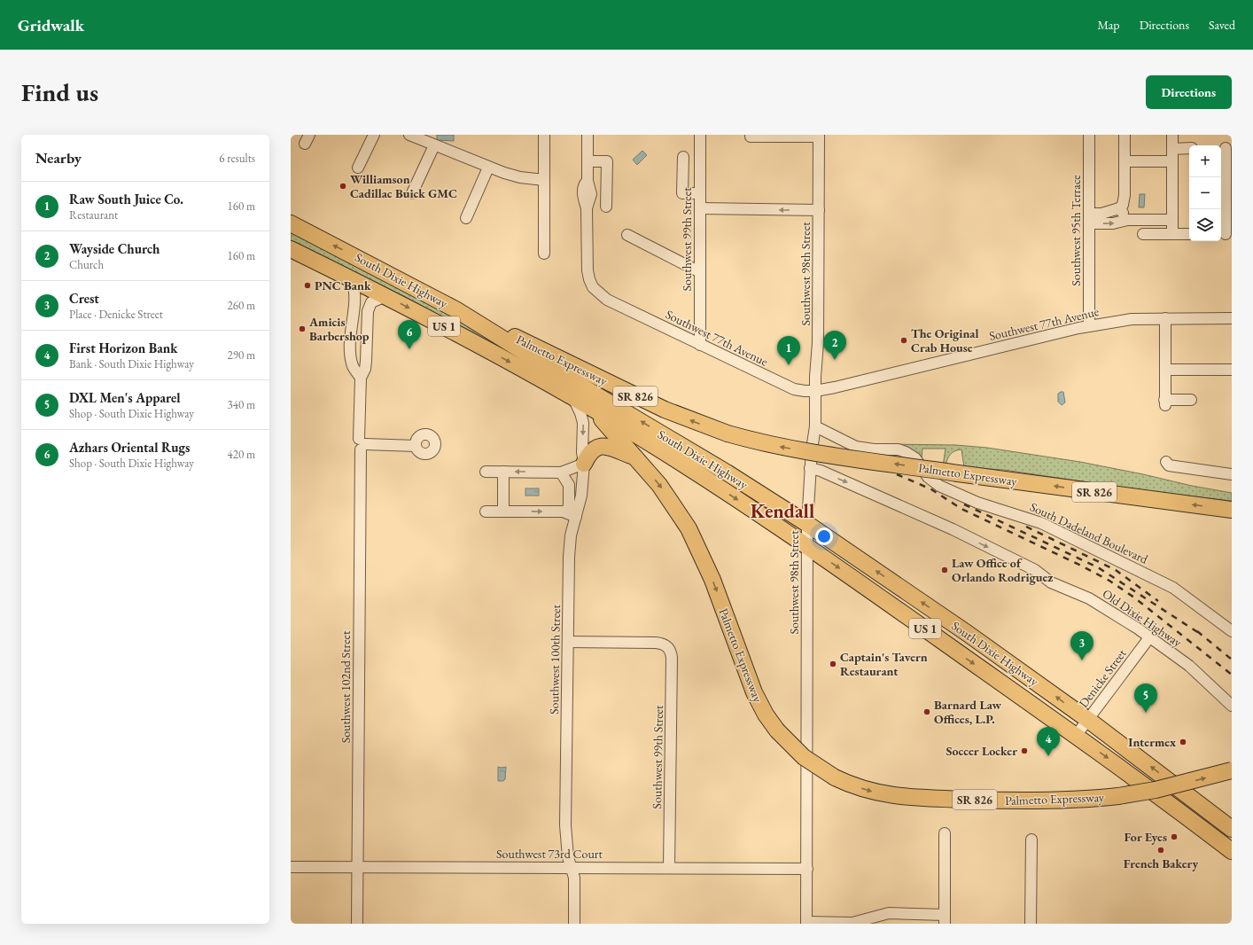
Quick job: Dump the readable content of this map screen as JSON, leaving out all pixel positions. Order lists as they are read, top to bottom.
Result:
{
  "streets": {
    "highway": [
      "South Dixie Highway",
      "US 1",
      "Palmetto Expressway",
      "SR 826"
    ],
    "street": [
      "Southwest 95th Terrace",
      "Southwest 99th Street",
      "Southwest 98th Street",
      "Southwest 77th Avenue",
      "South Dadeland Boulevard",
      "Old Dixie Highway",
      "Southwest 100th Street",
      "Denicke Street",
      "Southwest 102nd Street",
      "Southwest 73rd Court"
    ]
  },
  "crossings": [
    ["Southwest 95th Terrace", "Southwest 77th Avenue"],
    ["Southwest 99th Street", "Southwest 77th Avenue"],
    ["Southwest 99th Street", "Southwest 100th Street"],
    ["Southwest 99th Street", "Southwest 73rd Court"],
    ["Southwest 98th Street", "South Dixie Highway"],
    ["Southwest 98th Street", "Southwest 77th Avenue"],
    ["Southwest 98th Street", "South Dadeland Boulevard"],
    ["Southwest 98th Street", "Old Dixie Highway"],
    ["Southwest 98th Street", "Southwest 73rd Court"],
    ["South Dixie Highway", "Palmetto Expressway"],
    ["South Dixie Highway", "Southwest 100th Street"],
    ["South Dixie Highway", "Denicke Street"],
    ["South Dixie Highway", "Southwest 102nd Street"],
    ["Old Dixie Highway", "Denicke Street"],
    ["Southwest 100th Street", "Southwest 73rd Court"],
    ["Southwest 102nd Street", "Southwest 73rd Court"]
  ],
  "one_way": ["Old Dixie Highway"],
  "districts": ["Kendall"],
  "places": [
    "Williamson Cadillac Buick GMC",
    "PNC Bank",
    "Amicis Barbershop",
    "The Original Crab House",
    "Law Office of Orlando Rodriguez",
    "Captain's Tavern Restaurant",
    "Barnard Law Offices, L.P.",
    "Intermex",
    "Soccer Locker",
    "For Eyes",
    "French Bakery"
  ],
  "page": {
    "header": "Gridwalk",
    "nav": ["Map", "Directions", "Saved"],
    "buttons": "Directions",
    "title": "Find us",
    "heading": ["Nearby", "6 results"],
    "map_buttons": ["+", "−"],
    "list": [
      {
        "mark": "1",
        "name": "Raw South Juice Co.",
        "note": "Restaurant",
        "value": "160 m"
      },
      {
        "mark": "2",
        "name": "Wayside Church",
        "note": "Church",
        "value": "160 m"
      },
      {
        "mark": "3",
        "name": "Crest",
        "note": "Place · Denicke Street",
        "value": "260 m"
      },
      {
        "mark": "4",
        "name": "First Horizon Bank",
        "note": "Bank · South Dixie Highway",
        "value": "290 m"
      },
      {
        "mark": "5",
        "name": "DXL Men's Apparel",
        "note": "Shop · South Dixie Highway",
        "value": "340 m"
      },
      {
        "mark": "6",
        "name": "Azhars Oriental Rugs",
        "note": "Shop · South Dixie Highway",
        "value": "420 m"
      }
    ],
    "pins": [
      "6",
      "2",
      "1",
      "3",
      "5",
      "4"
    ]
  }
}
